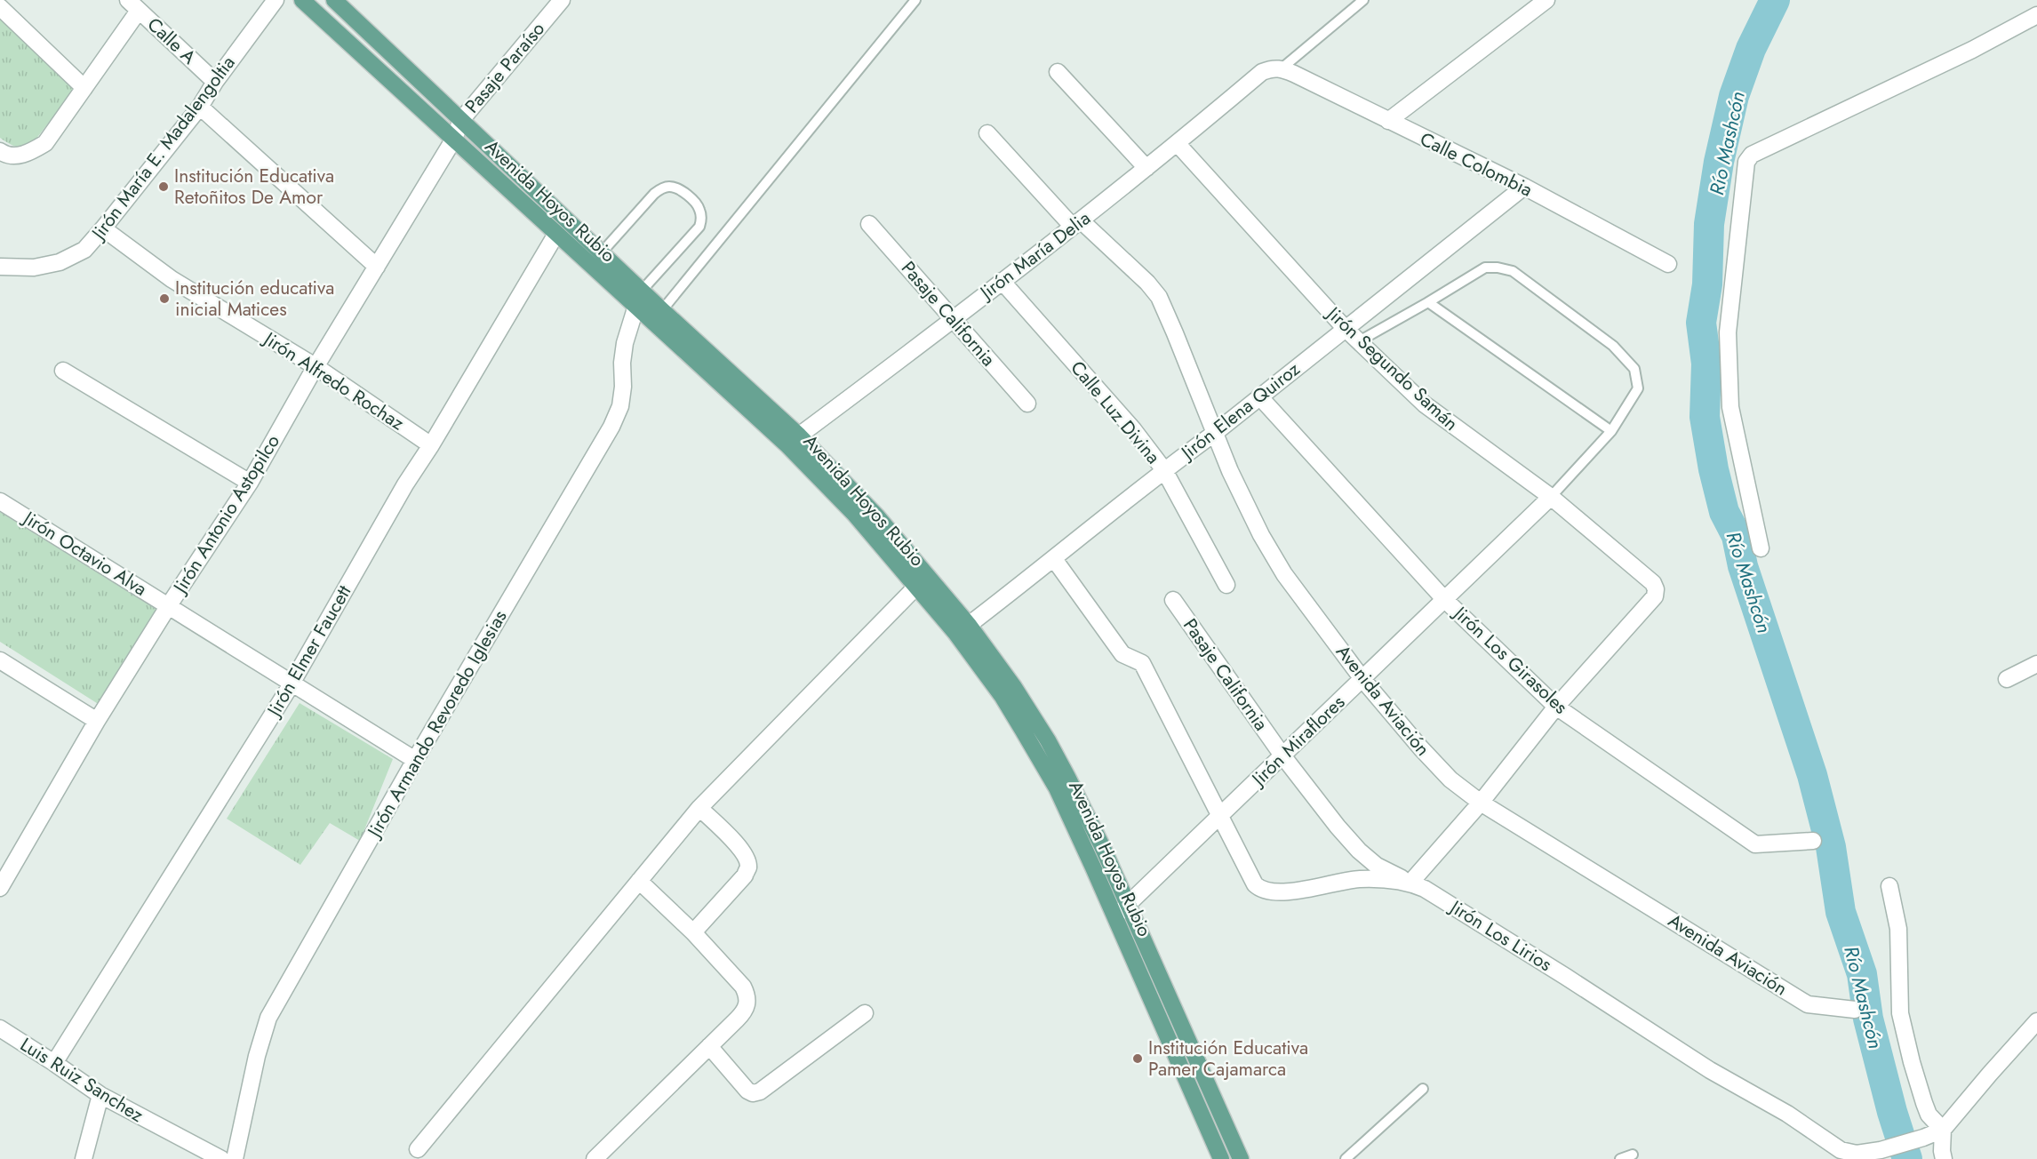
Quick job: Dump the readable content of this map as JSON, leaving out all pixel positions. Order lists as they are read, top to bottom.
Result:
{
  "streets": {
    "main road": ["Avenida Hoyos Rubio"],
    "street": [
      "Calle A",
      "Pasaje Paraíso",
      "Jirón María E. Madalengoltia",
      "Calle Colombia",
      "Jirón María Delia",
      "Pasaje California",
      "Jirón Segundo Samán",
      "Jirón Alfredo Rochaz",
      "Jirón Elena Quiroz",
      "Calle Luz Divina",
      "Jirón Antonio Astopilco",
      "Jirón Octavio Alva",
      "Jirón Elmer Faucett",
      "Jirón Los Girasoles",
      "Avenida Aviación",
      "Jirón Armando Revoredo Iglesias",
      "Jirón Miraflores",
      "Jirón Los Lirios",
      "Luis Ruiz Sanchez"
    ]
  },
  "crossings": [
    ["Calle A", "Jirón María E. Madalengoltia"],
    ["Pasaje Paraíso", "Avenida Hoyos Rubio"],
    ["Pasaje Paraíso", "Jirón Antonio Astopilco"],
    ["Jirón María E. Madalengoltia", "Jirón Alfredo Rochaz"],
    ["Calle Colombia", "Jirón María Delia"],
    ["Calle Colombia", "Jirón Elena Quiroz"],
    ["Avenida Hoyos Rubio", "Jirón María Delia"],
    ["Avenida Hoyos Rubio", "Jirón Elena Quiroz"],
    ["Avenida Hoyos Rubio", "Jirón Antonio Astopilco"],
    ["Avenida Hoyos Rubio", "Jirón Elmer Faucett"],
    ["Avenida Hoyos Rubio", "Jirón Armando Revoredo Iglesias"],
    ["Avenida Hoyos Rubio", "Jirón Miraflores"],
    ["Jirón María Delia", "Pasaje California"],
    ["Jirón María Delia", "Jirón Segundo Samán"],
    ["Jirón María Delia", "Calle Luz Divina"],
    ["Jirón María Delia", "Avenida Aviación"],
    ["Pasaje California", "Jirón Miraflores"],
    ["Pasaje California", "Jirón Los Lirios"],
    ["Jirón Segundo Samán", "Jirón Elena Quiroz"],
    ["Jirón Segundo Samán", "Jirón Los Girasoles"],
    ["Jirón Segundo Samán", "Jirón Miraflores"],
    ["Jirón Alfredo Rochaz", "Jirón Antonio Astopilco"],
    ["Jirón Alfredo Rochaz", "Jirón Elmer Faucett"],
    ["Jirón Elena Quiroz", "Calle Luz Divina"],
    ["Jirón Elena Quiroz", "Jirón Los Girasoles"],
    ["Jirón Elena Quiroz", "Avenida Aviación"],
    ["Jirón Elena Quiroz", "Jirón Los Lirios"],
    ["Jirón Antonio Astopilco", "Jirón Octavio Alva"],
    ["Jirón Octavio Alva", "Jirón Elmer Faucett"],
    ["Jirón Octavio Alva", "Jirón Armando Revoredo Iglesias"],
    ["Jirón Elmer Faucett", "Luis Ruiz Sanchez"],
    ["Jirón Los Girasoles", "Jirón Miraflores"],
    ["Avenida Aviación", "Jirón Miraflores"],
    ["Jirón Miraflores", "Jirón Los Lirios"]
  ],
  "water": ["Río Mashcón"],
  "places": ["Institución Educativa Retoñitos De Amor", "Institución educativa inicial Matices", "Institución Educativa Pamer Cajamarca"]
}
